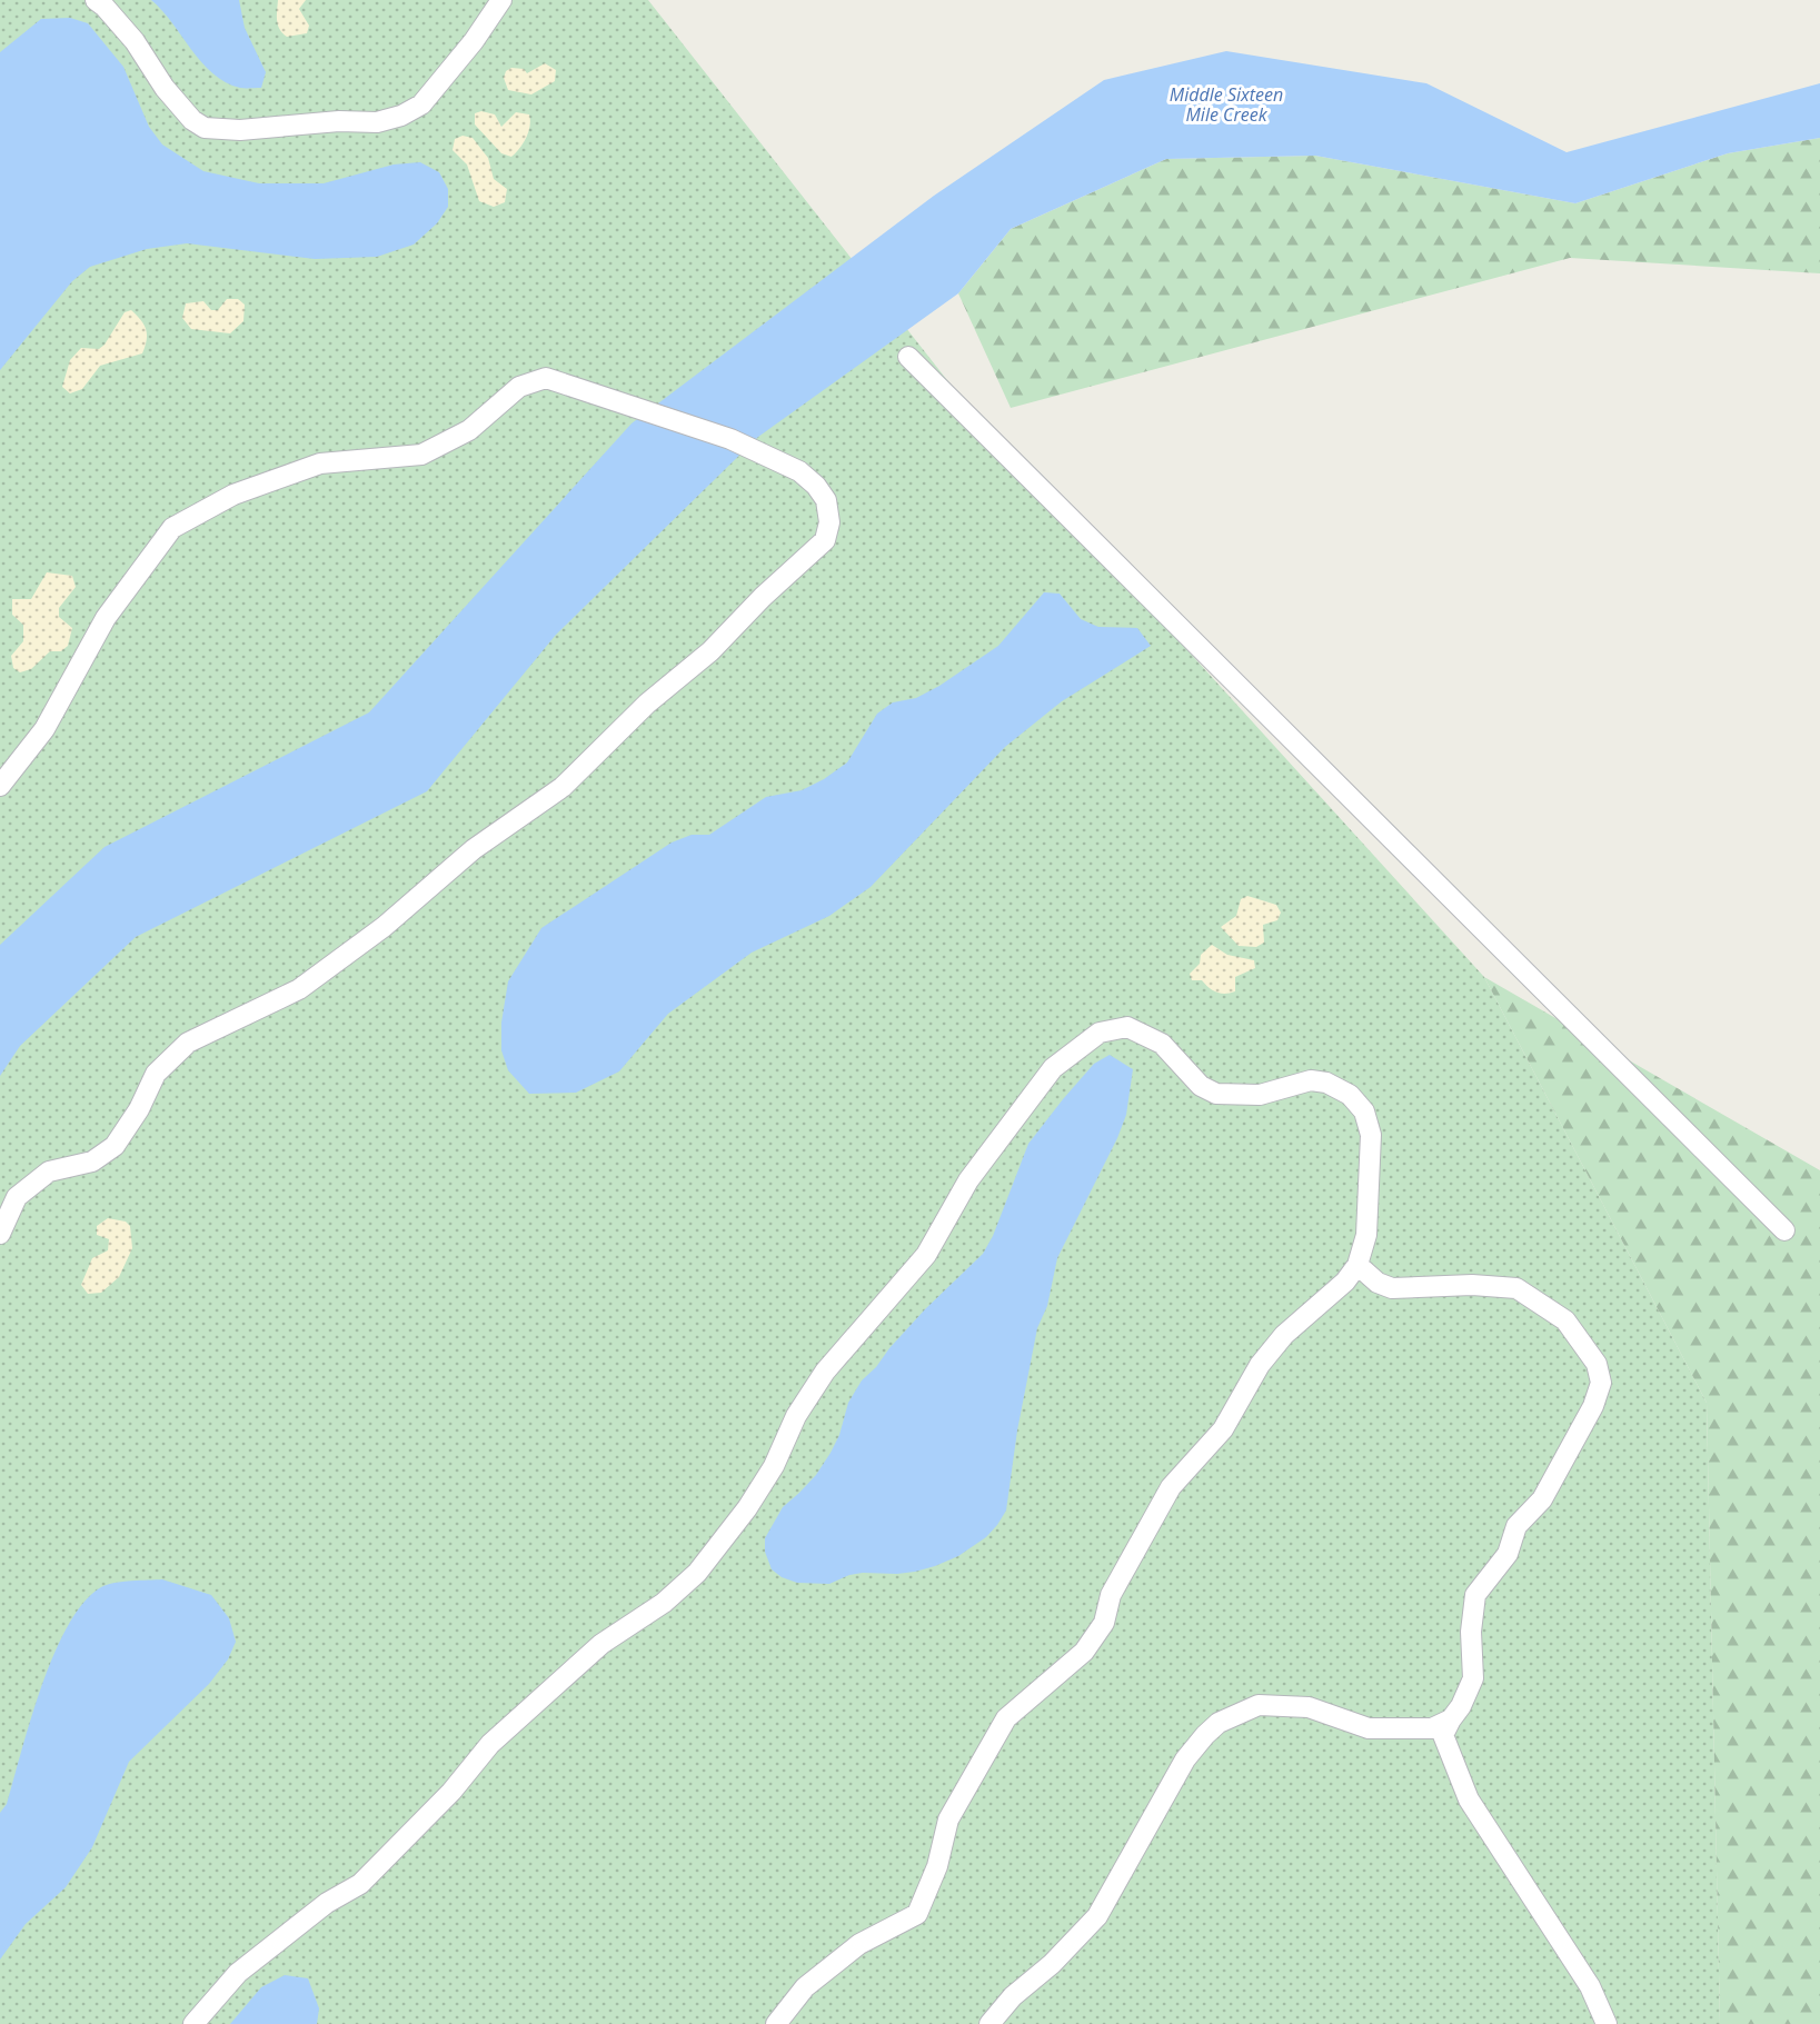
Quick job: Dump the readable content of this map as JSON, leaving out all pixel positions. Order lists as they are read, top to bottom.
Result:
{
  "water": ["Middle Sixteen Mile Creek"]
}
